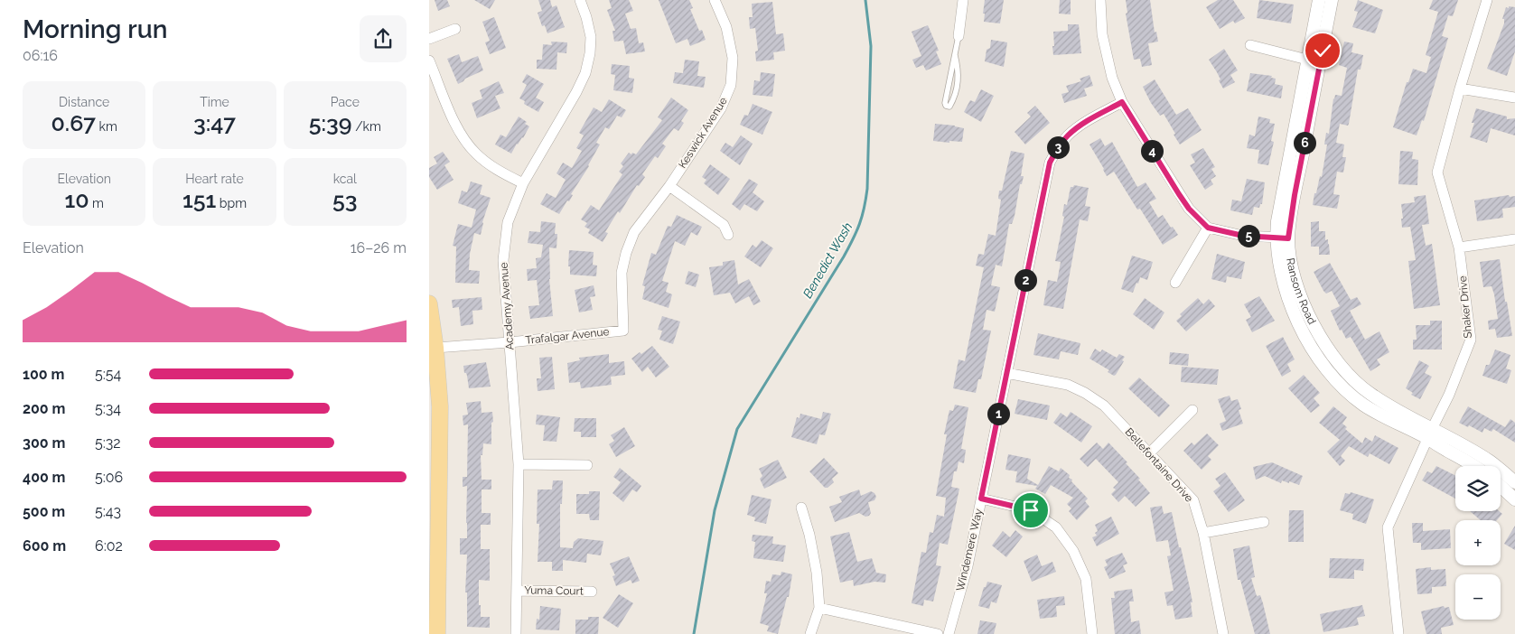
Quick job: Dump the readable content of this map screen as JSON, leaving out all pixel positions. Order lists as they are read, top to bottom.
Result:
{
  "streets": {
    "street": [
      "Keswick Avenue",
      "Ransom Road",
      "Academy Avenue",
      "Shaker Drive",
      "Trafalgar Avenue",
      "Bellefontaine Drive",
      "Windemere Way",
      "Yuma Court"
    ]
  },
  "crossings": [
    ["Keswick Avenue", "Trafalgar Avenue"],
    ["Ransom Road", "Shaker Drive"],
    ["Academy Avenue", "Trafalgar Avenue"],
    ["Academy Avenue", "Yuma Court"],
    ["Bellefontaine Drive", "Windemere Way"]
  ],
  "water": ["Benedict Wash"],
  "page": {
    "heading": ["Morning run", "06:16"],
    "stats": [
      ["Distance", "0.67 km"],
      ["Time", "3:47"],
      ["Pace", "5:39 /km"],
      ["Elevation", "10 m"],
      ["Heart rate", "151 bpm"],
      ["kcal", "53"]
    ],
    "pins": [
      "6",
      "3",
      "4",
      "5",
      "2",
      "1"
    ],
    "chart": ["Elevation", "16–26 m"],
    "list": [
      {
        "name": "100 m",
        "note": "5:54"
      },
      {
        "name": "200 m",
        "note": "5:34"
      },
      {
        "name": "300 m",
        "note": "5:32"
      },
      {
        "name": "400 m",
        "note": "5:06"
      },
      {
        "name": "500 m",
        "note": "5:43"
      },
      {
        "name": "600 m",
        "note": "6:02"
      }
    ],
    "map_buttons": ["+", "−"]
  }
}
